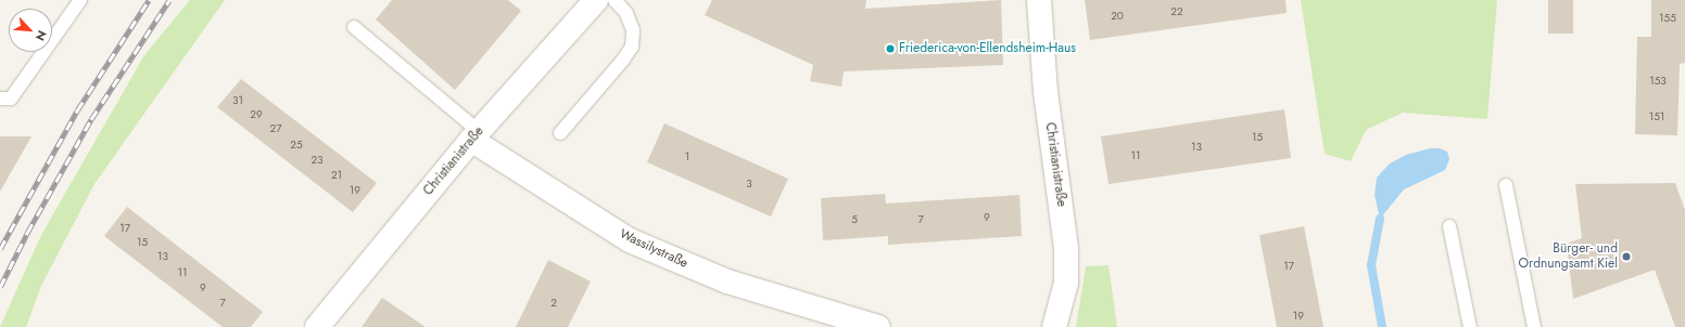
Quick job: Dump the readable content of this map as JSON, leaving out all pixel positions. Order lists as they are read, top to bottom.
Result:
{
  "streets": {
    "street": ["Christianistraße", "Wassilystraße"]
  },
  "crossings": [
    ["Christianistraße", "Wassilystraße"]
  ],
  "places": ["Friederica-von-Ellendsheim-Haus", "Bürger- und Ordnungsamt Kiel"],
  "house_numbers": [
    "22",
    "20",
    "155",
    "153",
    "31",
    "29",
    "151",
    "27",
    "15",
    "25",
    "13",
    "11",
    "1",
    "23",
    "21",
    "3",
    "19",
    "9",
    "5",
    "7",
    "17",
    "15",
    "13",
    "17",
    "11",
    "9",
    "7",
    "2",
    "19"
  ],
  "north": "bottom right"
}
